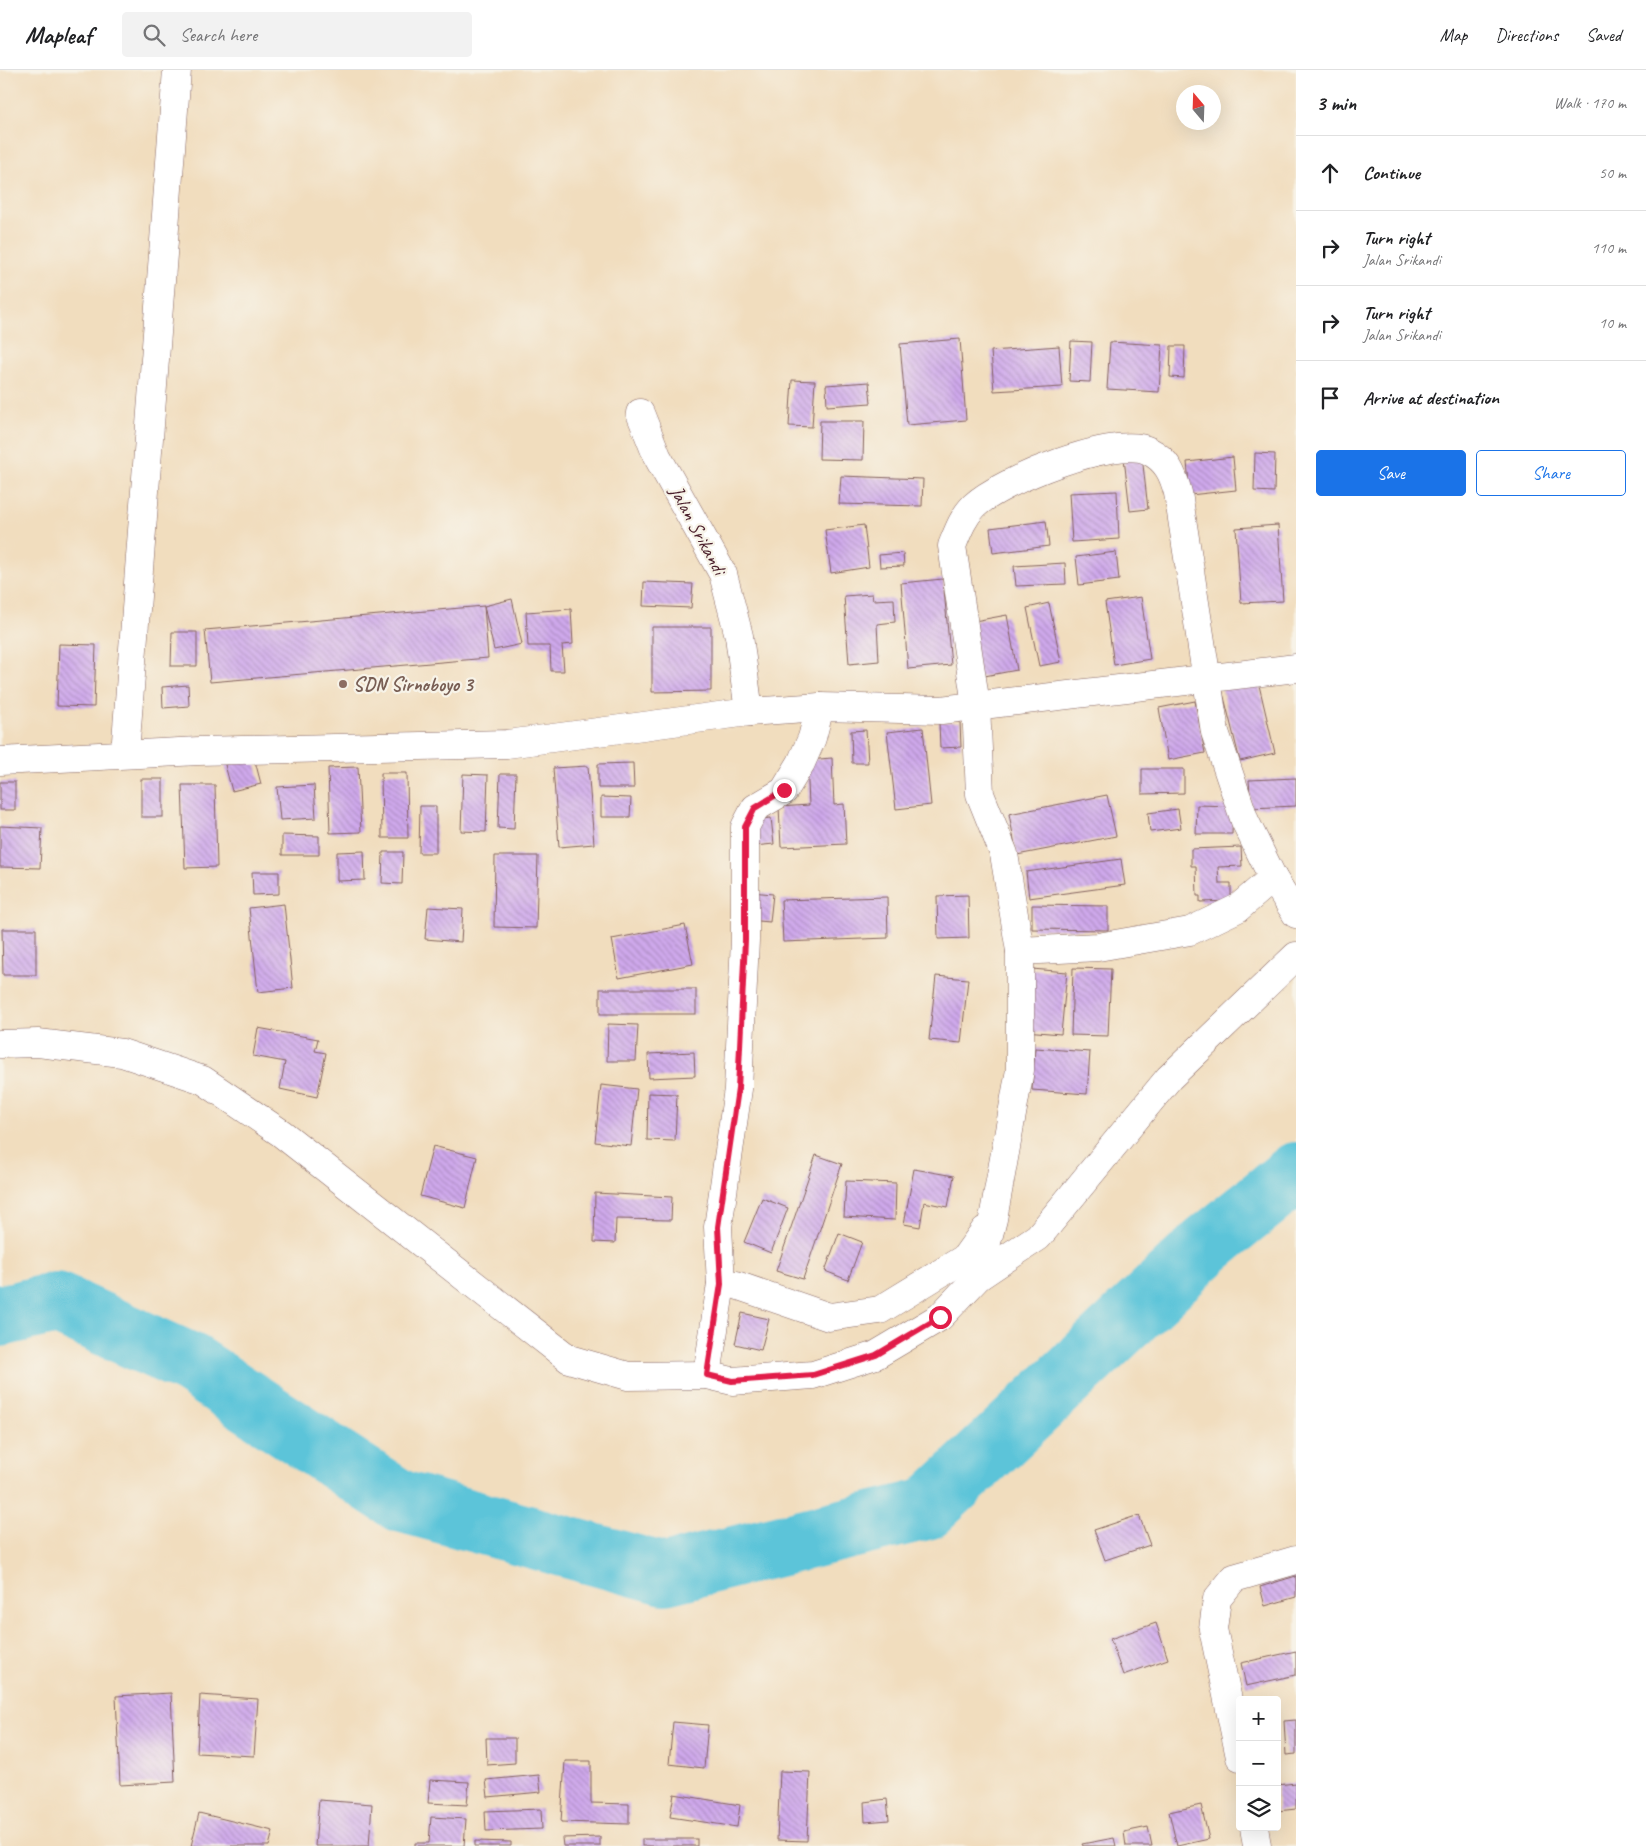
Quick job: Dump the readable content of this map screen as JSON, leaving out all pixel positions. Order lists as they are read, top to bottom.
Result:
{
  "streets": {
    "street": ["Jalan Srikandi"]
  },
  "places": ["SDN Sirnoboyo 3"],
  "north": "top",
  "page": {
    "header": "Mapleaf",
    "search": "Search here",
    "nav": ["Map", "Directions", "Saved"],
    "heading": ["3 min", "Walk · 170 m"],
    "list": [
      ["Continue", "50 m"],
      ["Turn right", "Jalan Srikandi", "110 m"],
      ["Turn right", "Jalan Srikandi", "10 m"],
      "Arrive at destination"
    ],
    "buttons": ["Save", "Share"],
    "map_buttons": ["+", "−"]
  }
}
